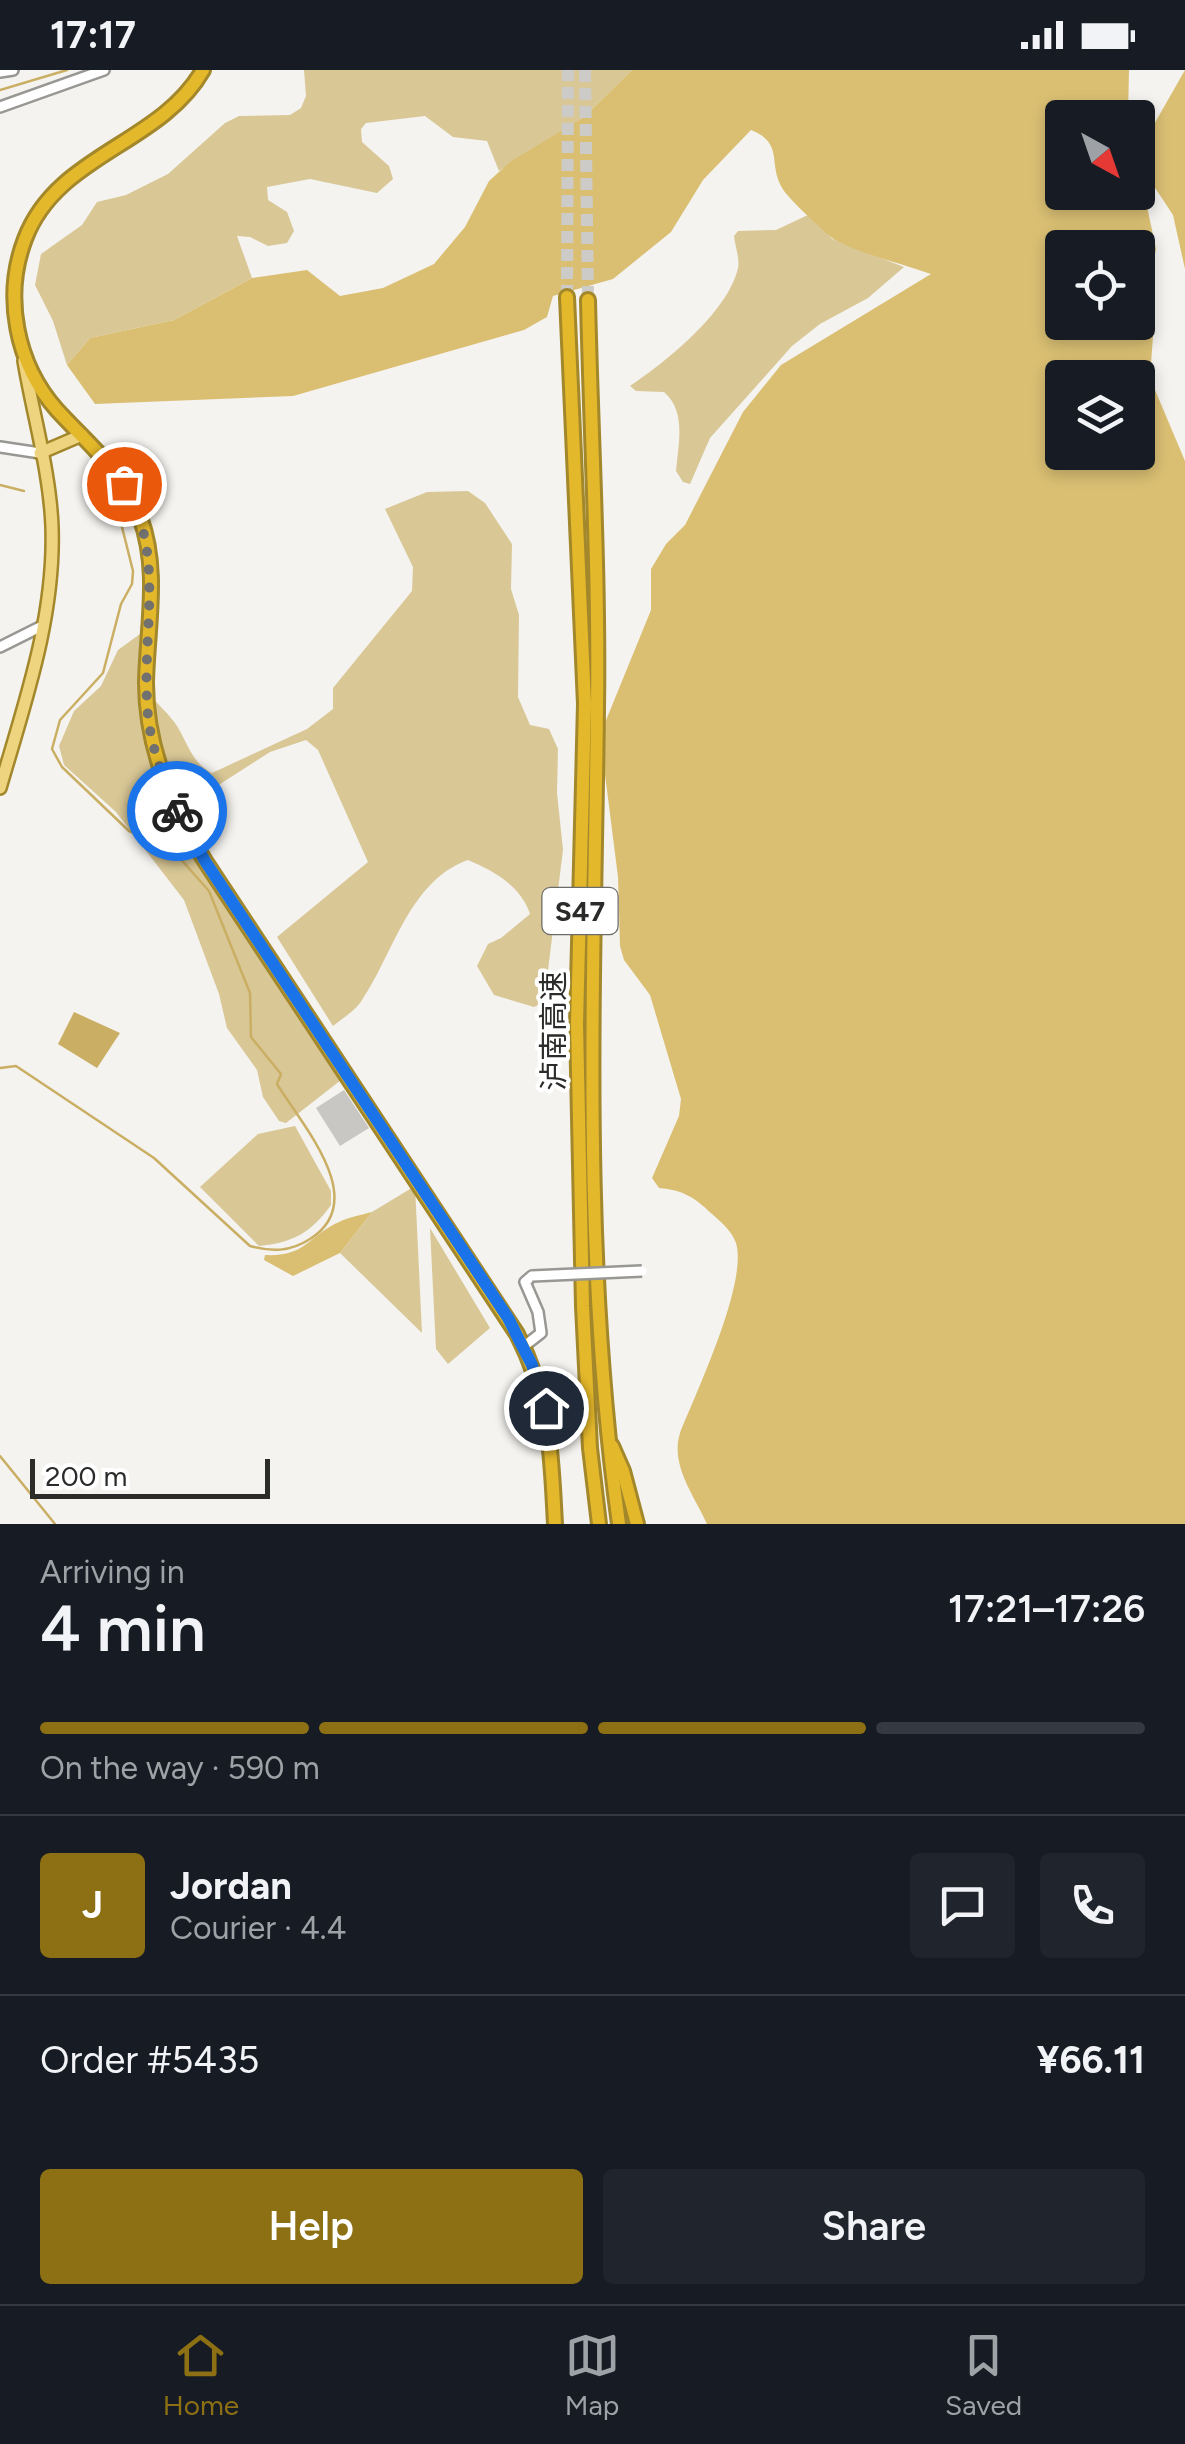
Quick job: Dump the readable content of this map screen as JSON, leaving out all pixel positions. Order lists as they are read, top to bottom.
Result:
{
  "streets": {
    "highway": ["S47", "泸南高速"]
  },
  "scale_bar": "200 m",
  "north": "bottom right",
  "page": {
    "status": "17:17",
    "scale": "200 m",
    "heading": ["4 min", "Arriving in", "17:21–17:26"],
    "panel": [
      "Jordan",
      "Courier · 4.4",
      "Order #5435",
      "¥66.11"
    ],
    "bar": "On the way · 590 m",
    "round": "J",
    "buttons": ["Help", "Share"],
    "tabs": ["Home", "Map", "Saved"]
  }
}
